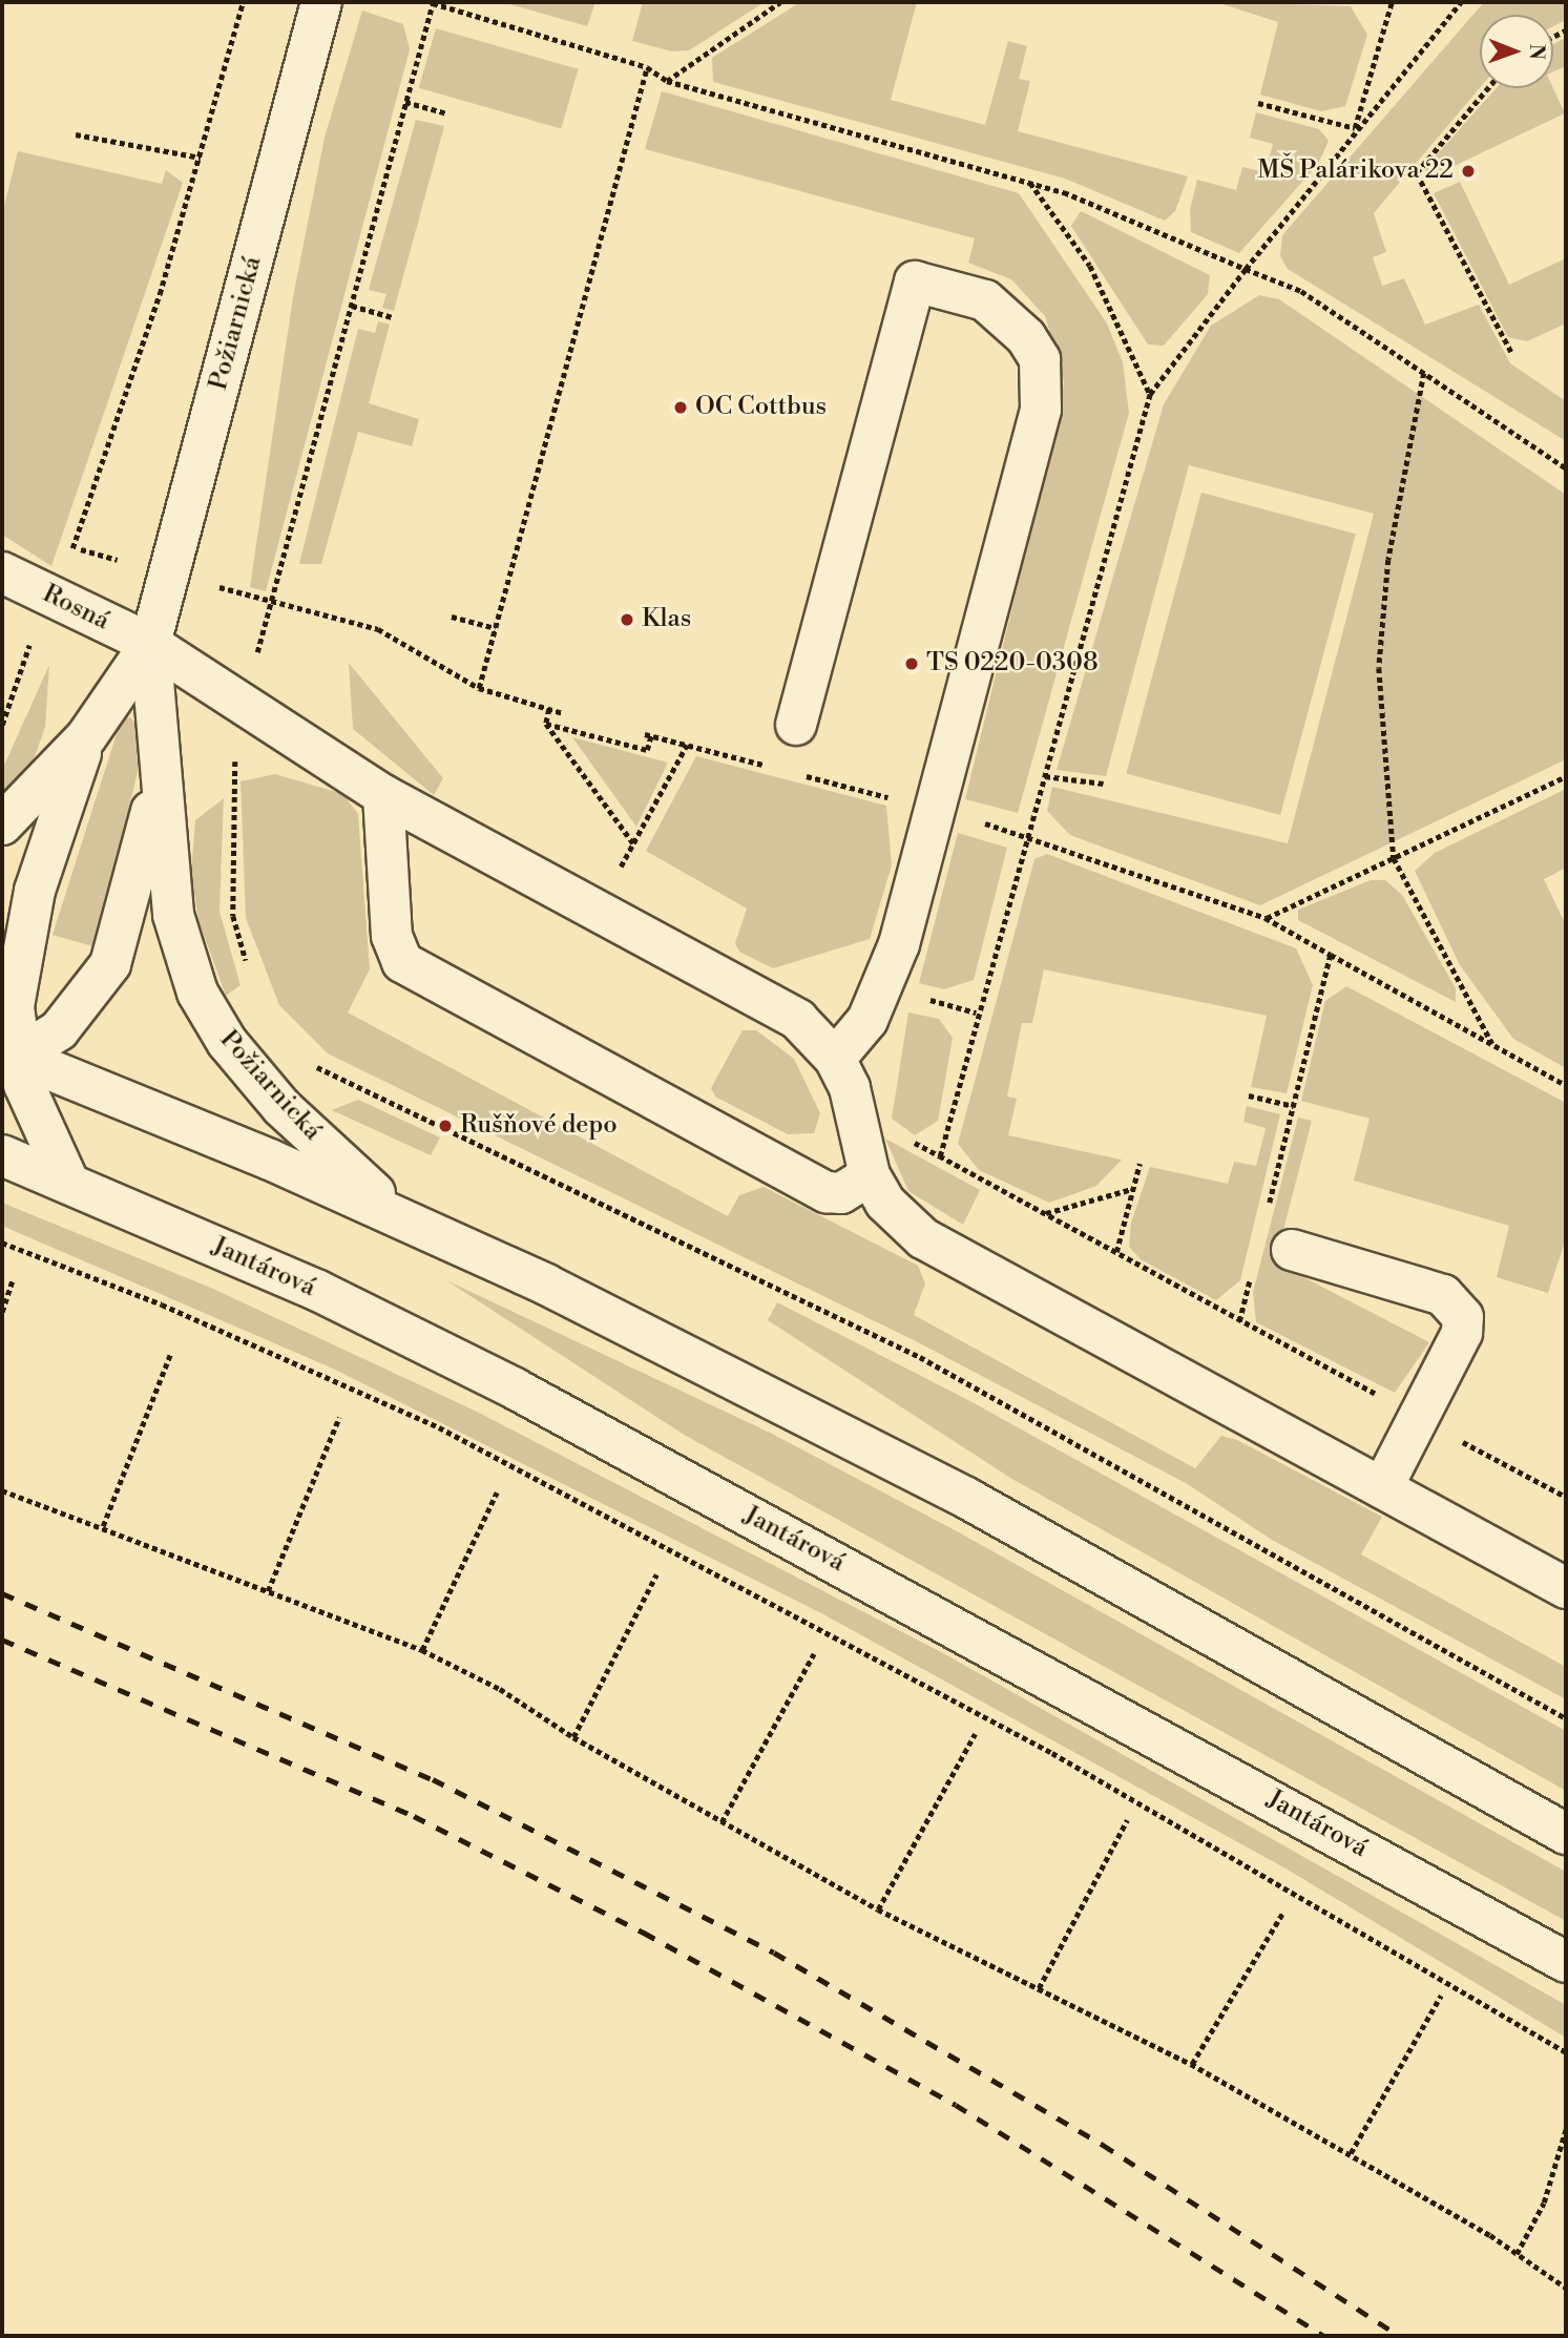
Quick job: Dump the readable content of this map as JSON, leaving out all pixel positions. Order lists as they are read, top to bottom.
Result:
{
  "streets": {
    "street": ["Požiarnická", "Rosná", "Jantárová"]
  },
  "crossings": [
    ["Požiarnická", "Rosná"]
  ],
  "places": [
    "MŠ Palárikova 22",
    "OC Cottbus",
    "Klas",
    "TS 0220-0308",
    "Rušňové depo"
  ],
  "north": "right"
}
